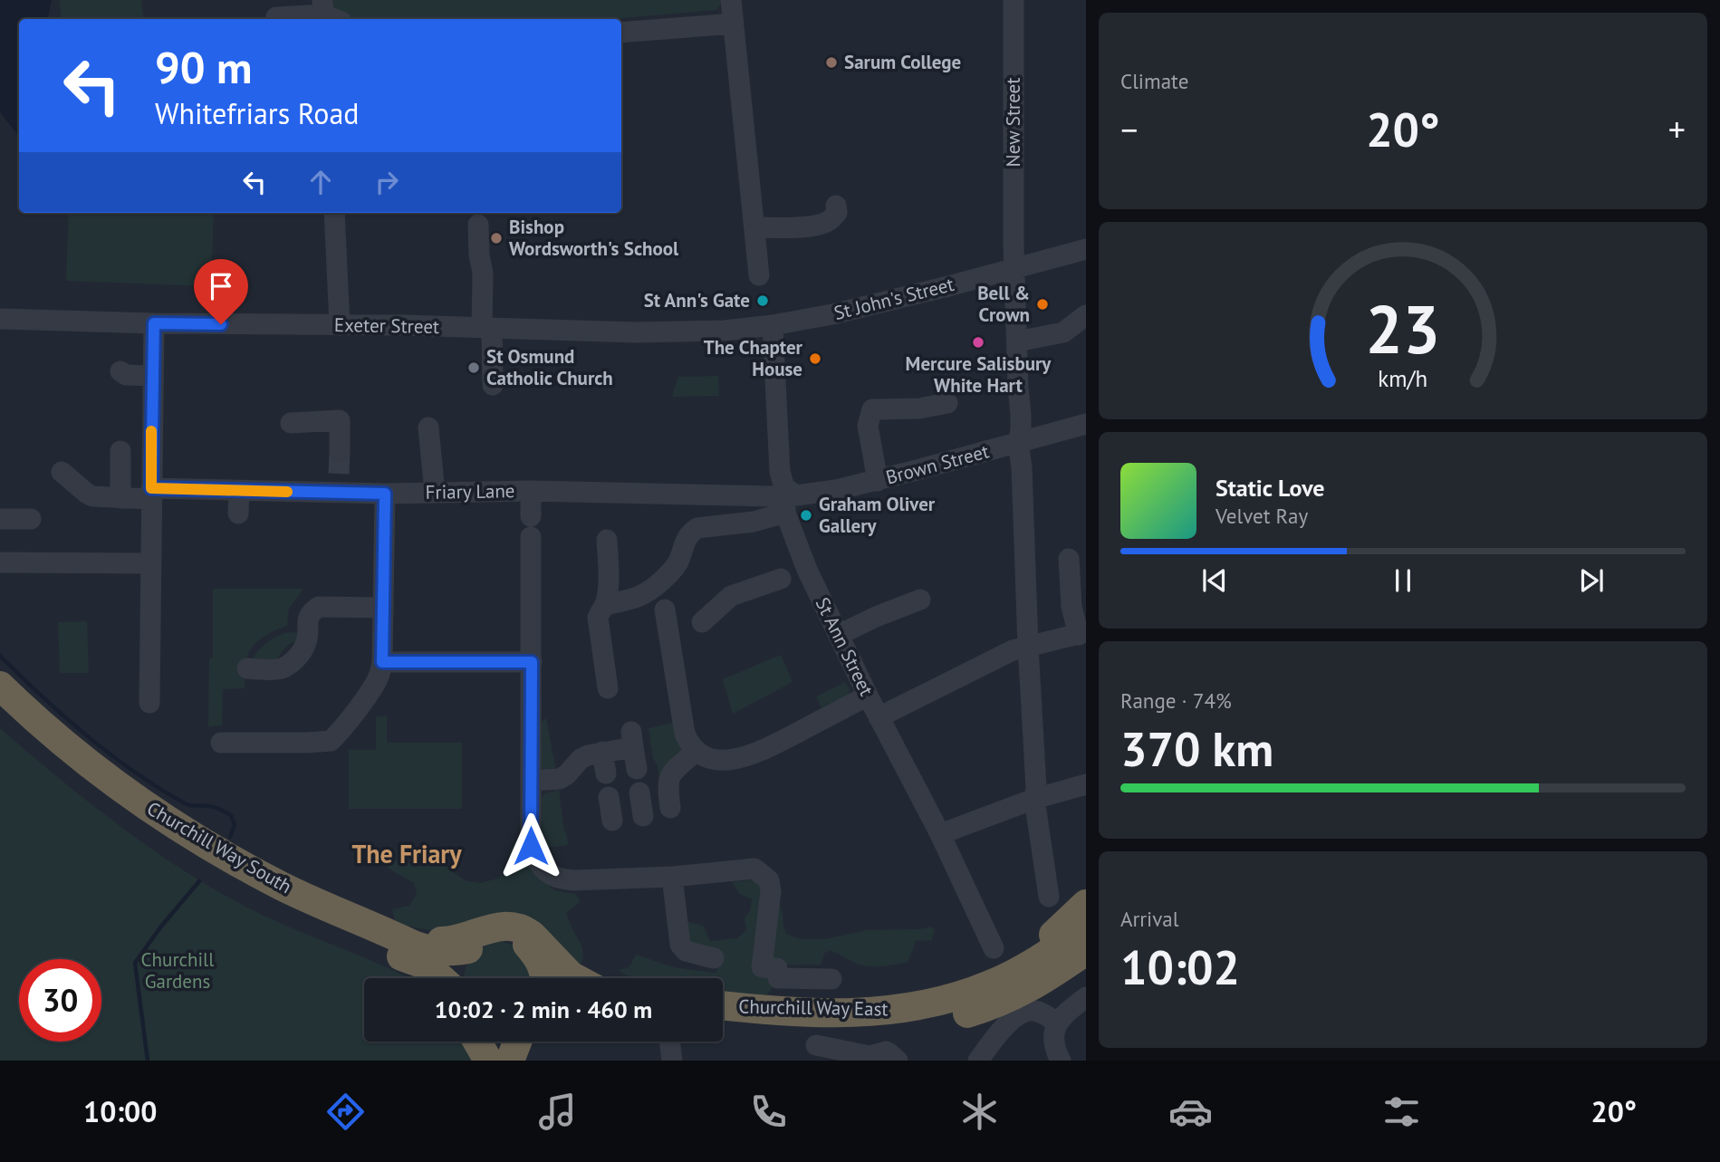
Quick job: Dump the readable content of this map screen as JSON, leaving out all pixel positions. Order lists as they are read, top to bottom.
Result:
{
  "streets": {
    "highway": ["Churchill Way South", "Churchill Way East"],
    "street": [
      "New Street",
      "St John's Street",
      "Exeter Street",
      "Brown Street",
      "Friary Lane",
      "St Ann Street"
    ]
  },
  "crossings": [
    ["New Street", "St John's Street"],
    ["New Street", "Brown Street"],
    ["St John's Street", "Exeter Street"],
    ["St John's Street", "St Ann Street"],
    ["Exeter Street", "St Ann Street"],
    ["Brown Street", "Friary Lane"],
    ["Brown Street", "St Ann Street"],
    ["Friary Lane", "St Ann Street"]
  ],
  "districts": ["The Friary"],
  "parks": ["Churchill Gardens"],
  "places": [
    "Sarum College",
    "Bishop Wordsworth's School",
    "St Ann's Gate",
    "Bell & Crown",
    "Mercure Salisbury White Hart",
    "The Chapter House",
    "St Osmund Catholic Church",
    "Graham Oliver Gallery"
  ],
  "page": {
    "tile": [
      "Climate",
      ["Range · 74%", "370 km"],
      ["Arrival", "10:02"]
    ],
    "turn": ["90 m", "Whitefriars Road"],
    "heat": ["−", "20°", "+"],
    "song": ["Static Love", "Velvet Ray"],
    "limit": "30",
    "trip": "10:02 · 2 min · 460 m",
    "tabs": ["10:00", "20°"],
    "gauge": ["23", "km/h"]
  }
}
